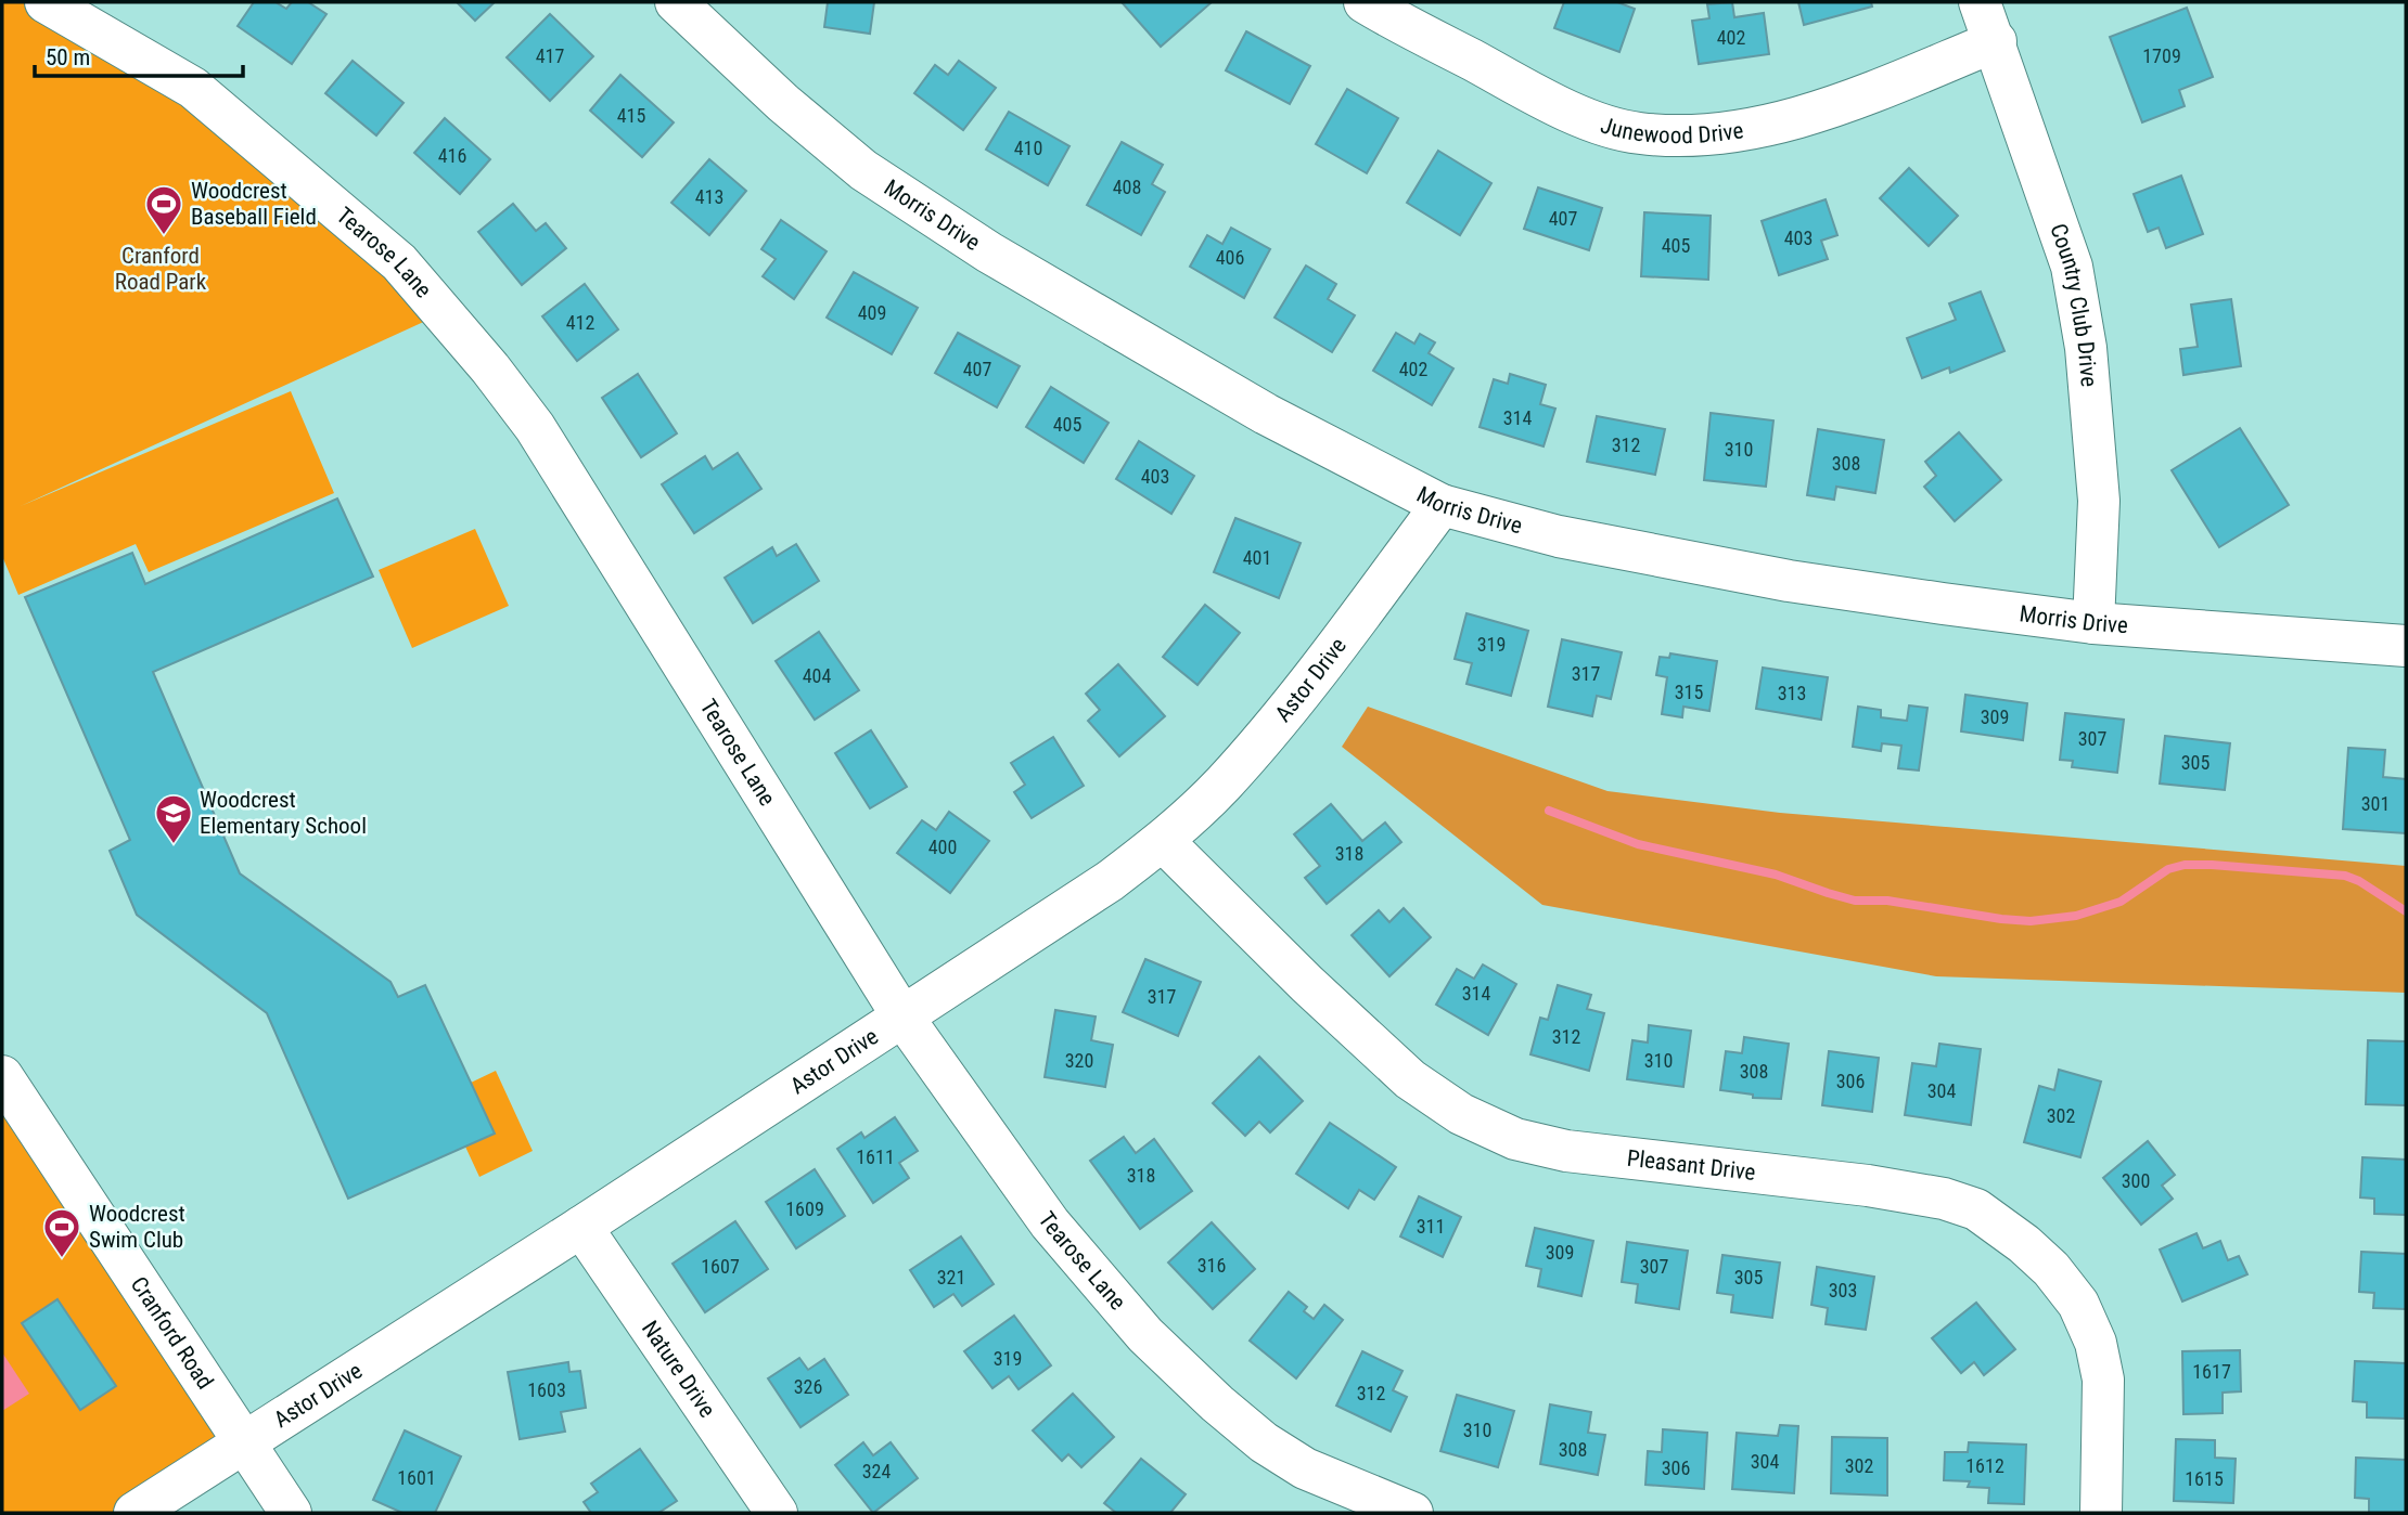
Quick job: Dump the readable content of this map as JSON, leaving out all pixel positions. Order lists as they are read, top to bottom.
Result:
{
  "streets": {
    "street": [
      "Junewood Drive",
      "Morris Drive",
      "Tearose Lane",
      "Country Club Drive",
      "Astor Drive",
      "Pleasant Drive",
      "Cranford Road",
      "Nature Drive"
    ]
  },
  "crossings": [
    ["Junewood Drive", "Country Club Drive"],
    ["Morris Drive", "Country Club Drive"],
    ["Morris Drive", "Astor Drive"],
    ["Tearose Lane", "Astor Drive"],
    ["Astor Drive", "Pleasant Drive"],
    ["Astor Drive", "Cranford Road"],
    ["Astor Drive", "Nature Drive"]
  ],
  "parks": ["Cranford Road Park"],
  "places": {
    "sports": ["Woodcrest Baseball Field", "Woodcrest Swim Club"],
    "school or university": ["Woodcrest Elementary School"]
  },
  "house_numbers": [
    "402",
    "417",
    "1709",
    "415",
    "410",
    "416",
    "408",
    "413",
    "407",
    "403",
    "405",
    "406",
    "409",
    "412",
    "407",
    "402",
    "314",
    "405",
    "312",
    "310",
    "308",
    "403",
    "401",
    "319",
    "317",
    "404",
    "315",
    "313",
    "309",
    "307",
    "305",
    "301",
    "400",
    "318",
    "314",
    "317",
    "312",
    "320",
    "310",
    "308",
    "306",
    "304",
    "302",
    "1611",
    "318",
    "300",
    "1609",
    "311",
    "309",
    "316",
    "1607",
    "307",
    "321",
    "305",
    "303",
    "319",
    "1617",
    "326",
    "1603",
    "312",
    "310",
    "308",
    "304",
    "302",
    "1612",
    "306",
    "324",
    "1601",
    "1615"
  ],
  "scale_bar": "50 m"
}
